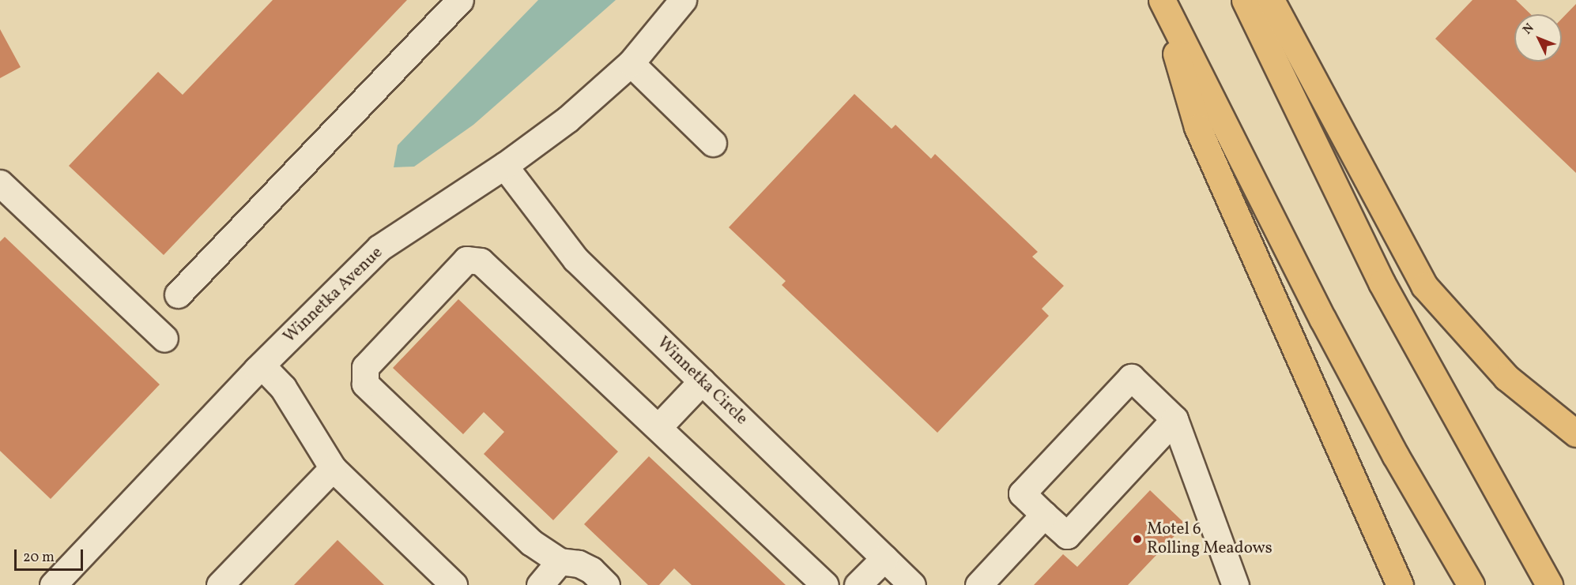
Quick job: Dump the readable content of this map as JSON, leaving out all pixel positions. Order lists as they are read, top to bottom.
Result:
{
  "streets": {
    "street": ["Winnetka Avenue", "Winnetka Circle"]
  },
  "crossings": [
    ["Winnetka Avenue", "Winnetka Circle"]
  ],
  "places": ["Motel 6 Rolling Meadows"],
  "scale_bar": "20 m",
  "north": "top left"
}
